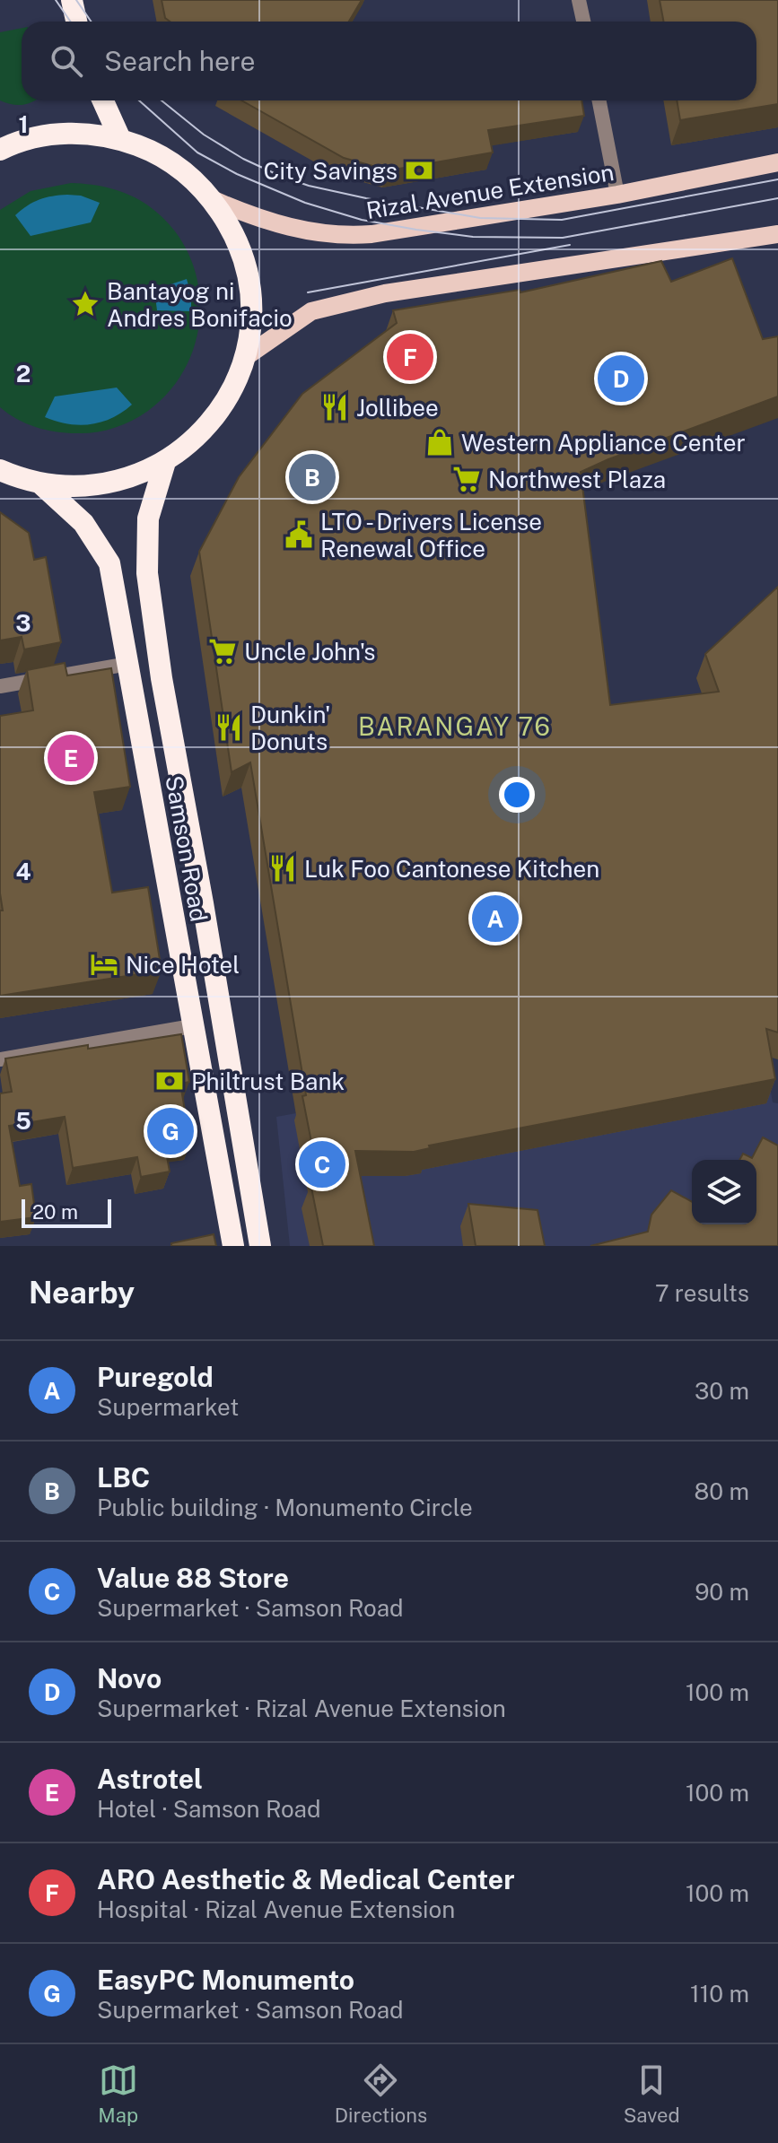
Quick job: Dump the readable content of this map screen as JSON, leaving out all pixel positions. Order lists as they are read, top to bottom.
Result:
{
  "streets": {
    "highway": ["Samson Road"],
    "main road": ["Rizal Avenue Extension"]
  },
  "districts": ["BARANGAY 76"],
  "places": {
    "bank": ["City Savings", "Philtrust Bank"],
    "place": ["Bantayog ni Andres Bonifacio"],
    "restaurant": ["Jollibee", "Dunkin' Donuts", "Luk Foo Cantonese Kitchen"],
    "shop": ["Western Appliance Center"],
    "supermarket": ["Northwest Plaza", "Uncle John's"],
    "public building": ["LTO - Drivers License Renewal Office"],
    "hotel": ["Nice Hotel"]
  },
  "scale_bar": "20 m",
  "page": {
    "search": "Search here",
    "pins": [
      "F",
      "D",
      "B",
      "E",
      "A",
      "G",
      "C"
    ],
    "scale": "20 m",
    "heading": ["Nearby", "7 results"],
    "list": [
      {
        "mark": "A",
        "name": "Puregold",
        "note": "Supermarket",
        "value": "30 m"
      },
      {
        "mark": "B",
        "name": "LBC",
        "note": "Public building · Monumento Circle",
        "value": "80 m"
      },
      {
        "mark": "C",
        "name": "Value 88 Store",
        "note": "Supermarket · Samson Road",
        "value": "90 m"
      },
      {
        "mark": "D",
        "name": "Novo",
        "note": "Supermarket · Rizal Avenue Extension",
        "value": "100 m"
      },
      {
        "mark": "E",
        "name": "Astrotel",
        "note": "Hotel · Samson Road",
        "value": "100 m"
      },
      {
        "mark": "F",
        "name": "ARO Aesthetic & Medical Center",
        "note": "Hospital · Rizal Avenue Extension",
        "value": "100 m"
      },
      {
        "mark": "G",
        "name": "EasyPC Monumento",
        "note": "Supermarket · Samson Road",
        "value": "110 m"
      }
    ],
    "nav": ["Map", "Directions", "Saved"]
  },
  "grid": {
    "rows": [
      "1",
      "2",
      "3",
      "4",
      "5"
    ]
  }
}
